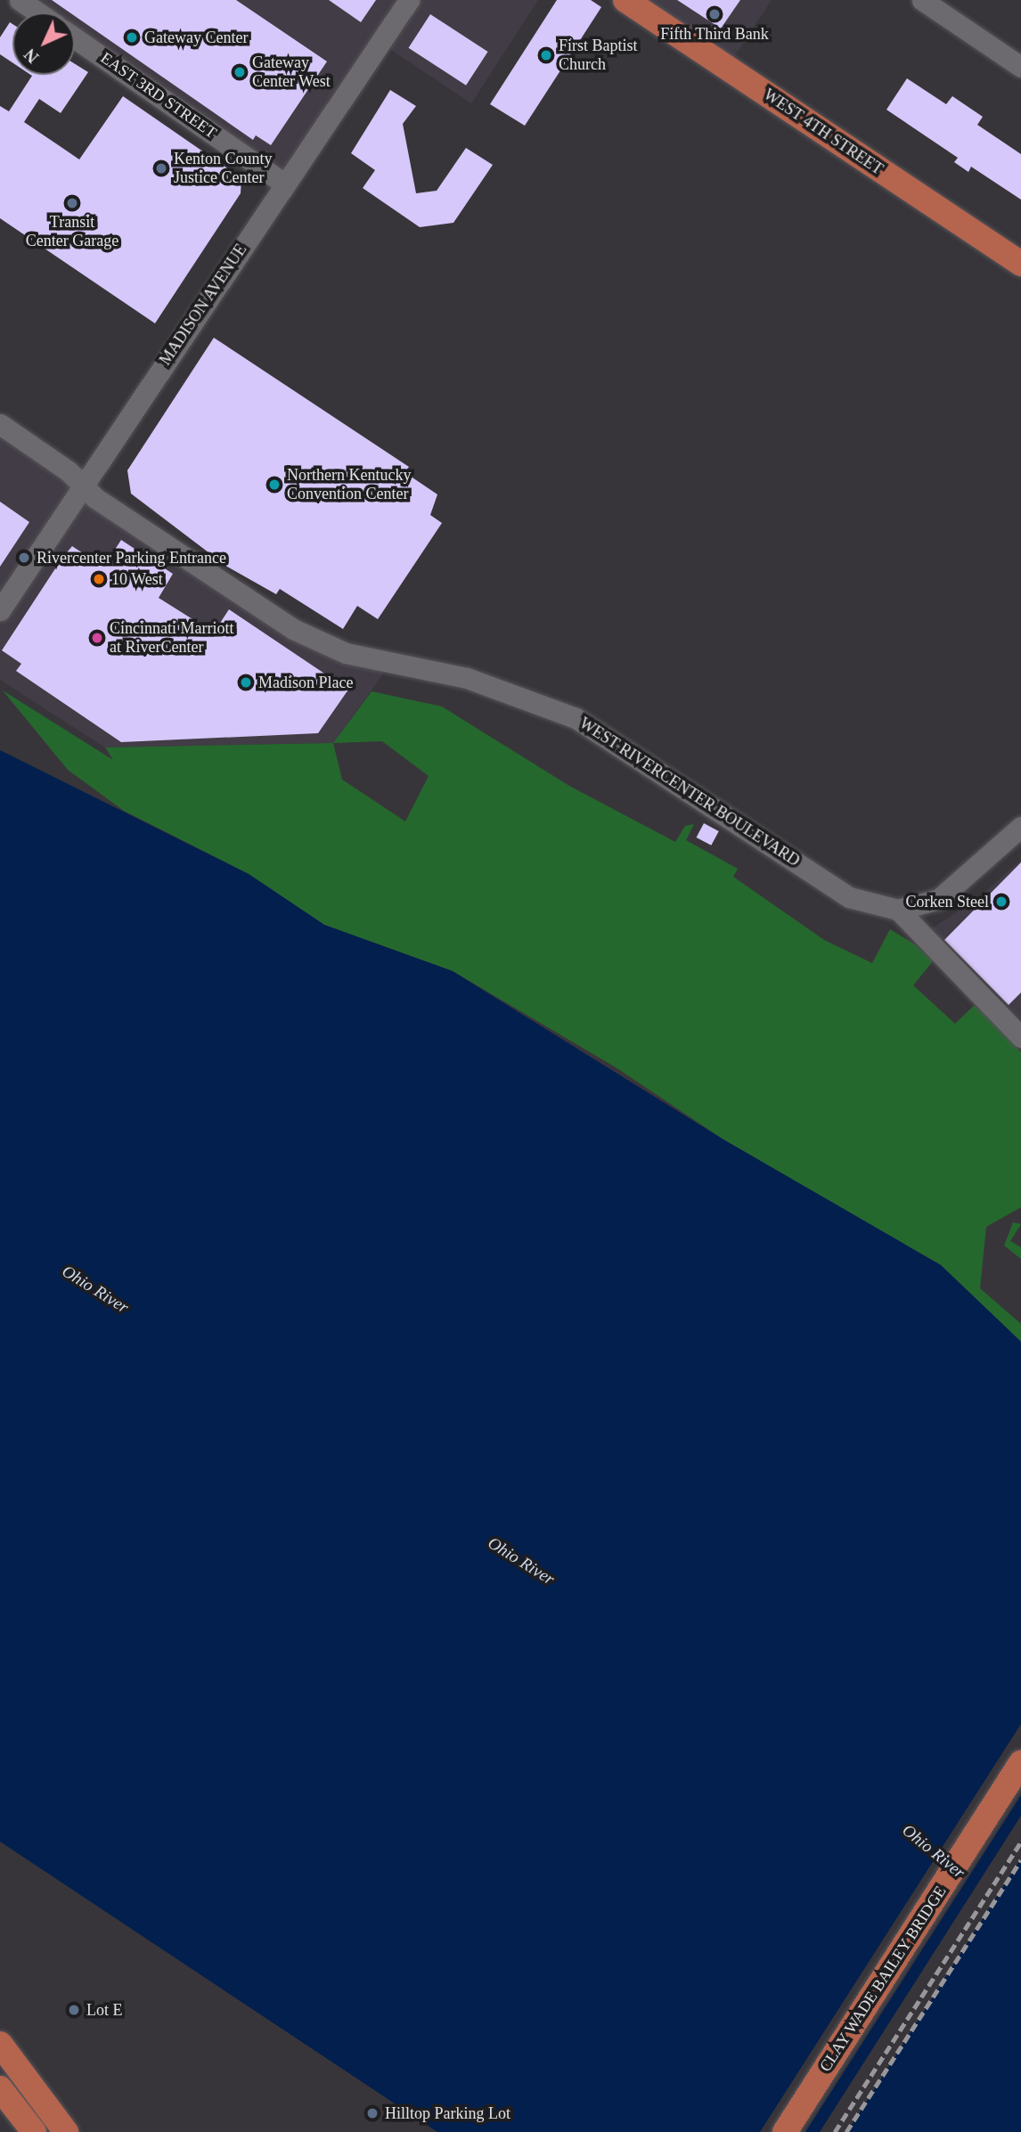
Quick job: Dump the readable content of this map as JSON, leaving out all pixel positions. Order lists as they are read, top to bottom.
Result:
{
  "streets": {
    "main road": ["WEST 4TH STREET", "CLAY WADE BAILEY BRIDGE"],
    "street": ["EAST 3RD STREET", "MADISON AVENUE", "WEST RIVERCENTER BOULEVARD"]
  },
  "crossings": [
    ["EAST 3RD STREET", "MADISON AVENUE"],
    ["MADISON AVENUE", "WEST RIVERCENTER BOULEVARD"]
  ],
  "water": ["Ohio River"],
  "places": [
    "Fifth Third Bank",
    "Gateway Center",
    "First Baptist Church",
    "Gateway Center West",
    "Kenton County Justice Center",
    "Transit Center Garage",
    "Northern Kentucky Convention Center",
    "Rivercenter Parking Entrance",
    "10 West",
    "Cincinnati Marriott at RiverCenter",
    "Madison Place",
    "Corken Steel",
    "Lot E",
    "Hilltop Parking Lot"
  ],
  "north": "bottom left"
}
